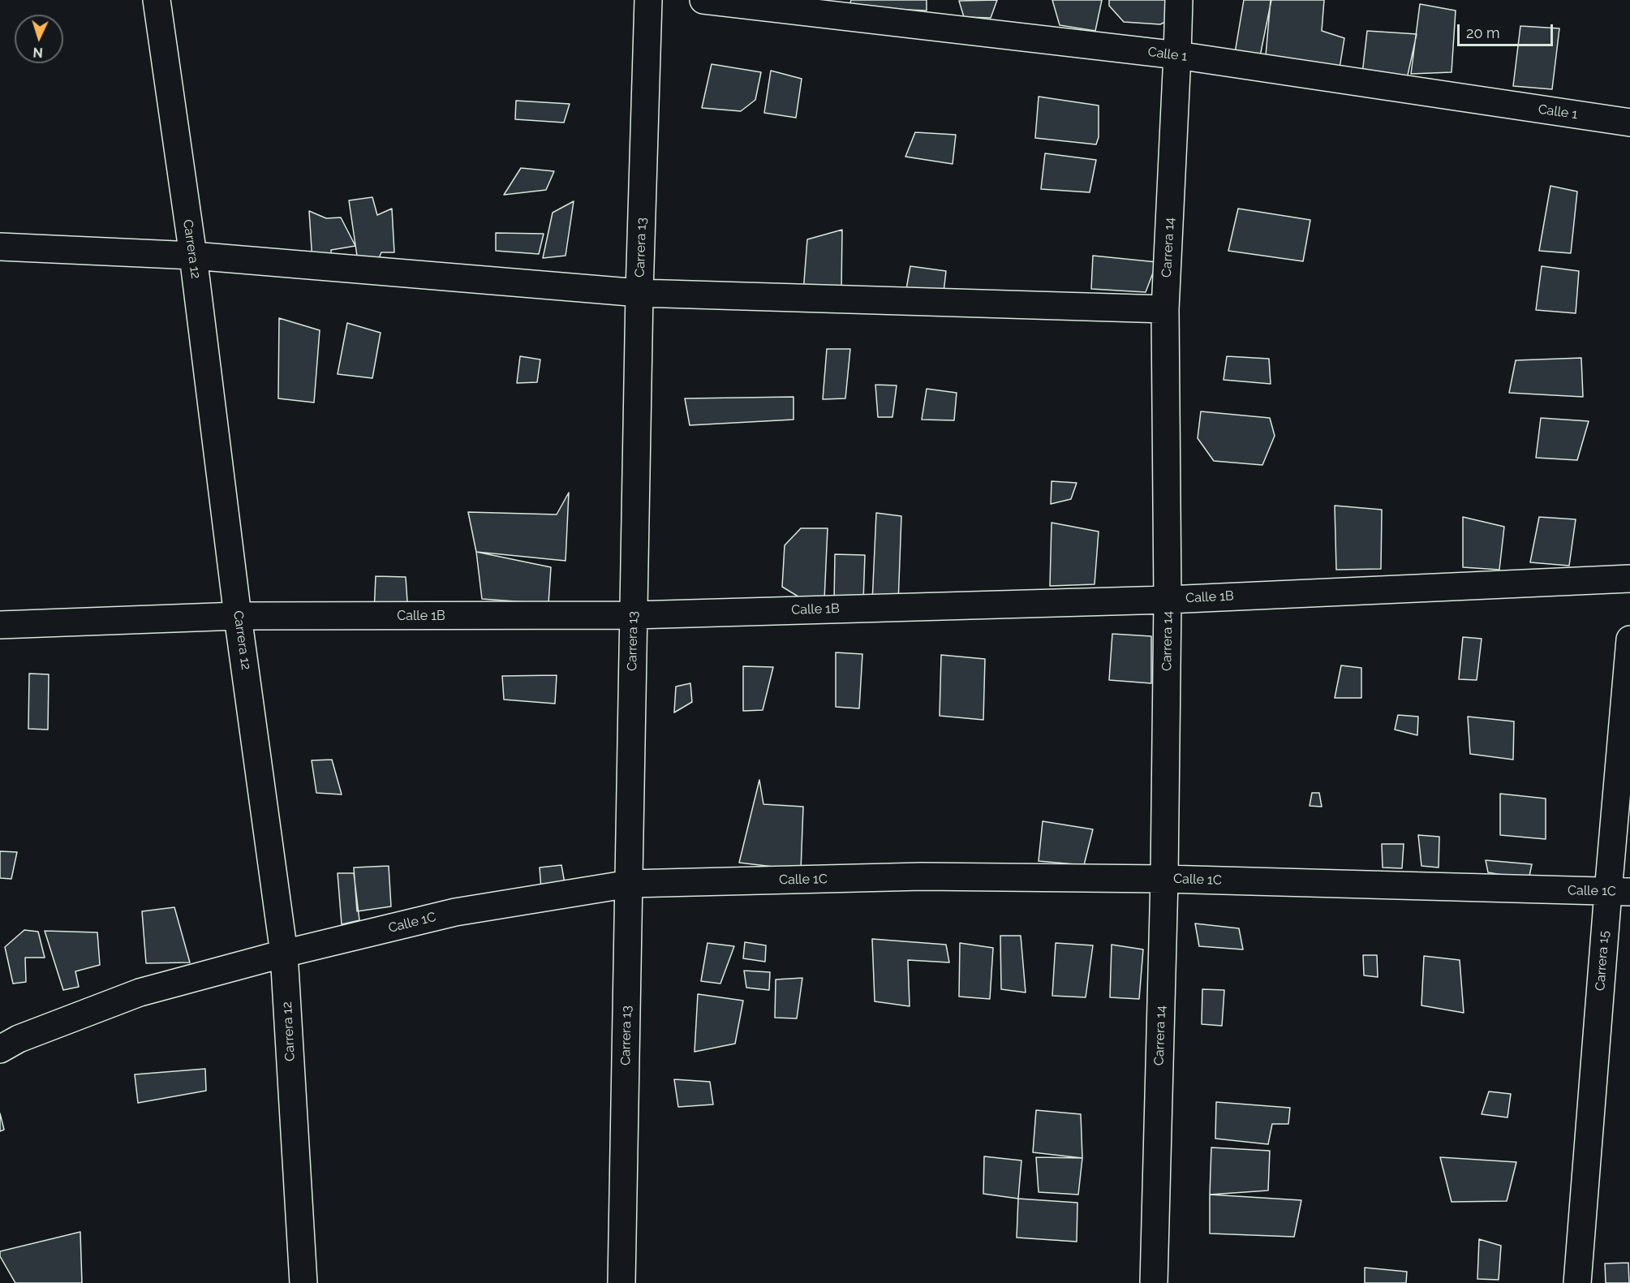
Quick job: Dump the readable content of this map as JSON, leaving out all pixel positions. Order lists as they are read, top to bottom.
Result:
{
  "streets": {
    "street": [
      "Calle 1",
      "Carrera 13",
      "Carrera 14",
      "Carrera 12",
      "Calle 1B",
      "Calle 1C",
      "Carrera 15"
    ]
  },
  "crossings": [
    ["Calle 1", "Carrera 14"],
    ["Carrera 13", "Calle 1B"],
    ["Carrera 13", "Calle 1C"],
    ["Carrera 14", "Calle 1B"],
    ["Carrera 14", "Calle 1C"],
    ["Carrera 12", "Calle 1B"],
    ["Carrera 12", "Calle 1C"],
    ["Calle 1C", "Carrera 15"]
  ],
  "scale_bar": "20 m",
  "north": "bottom"
}
